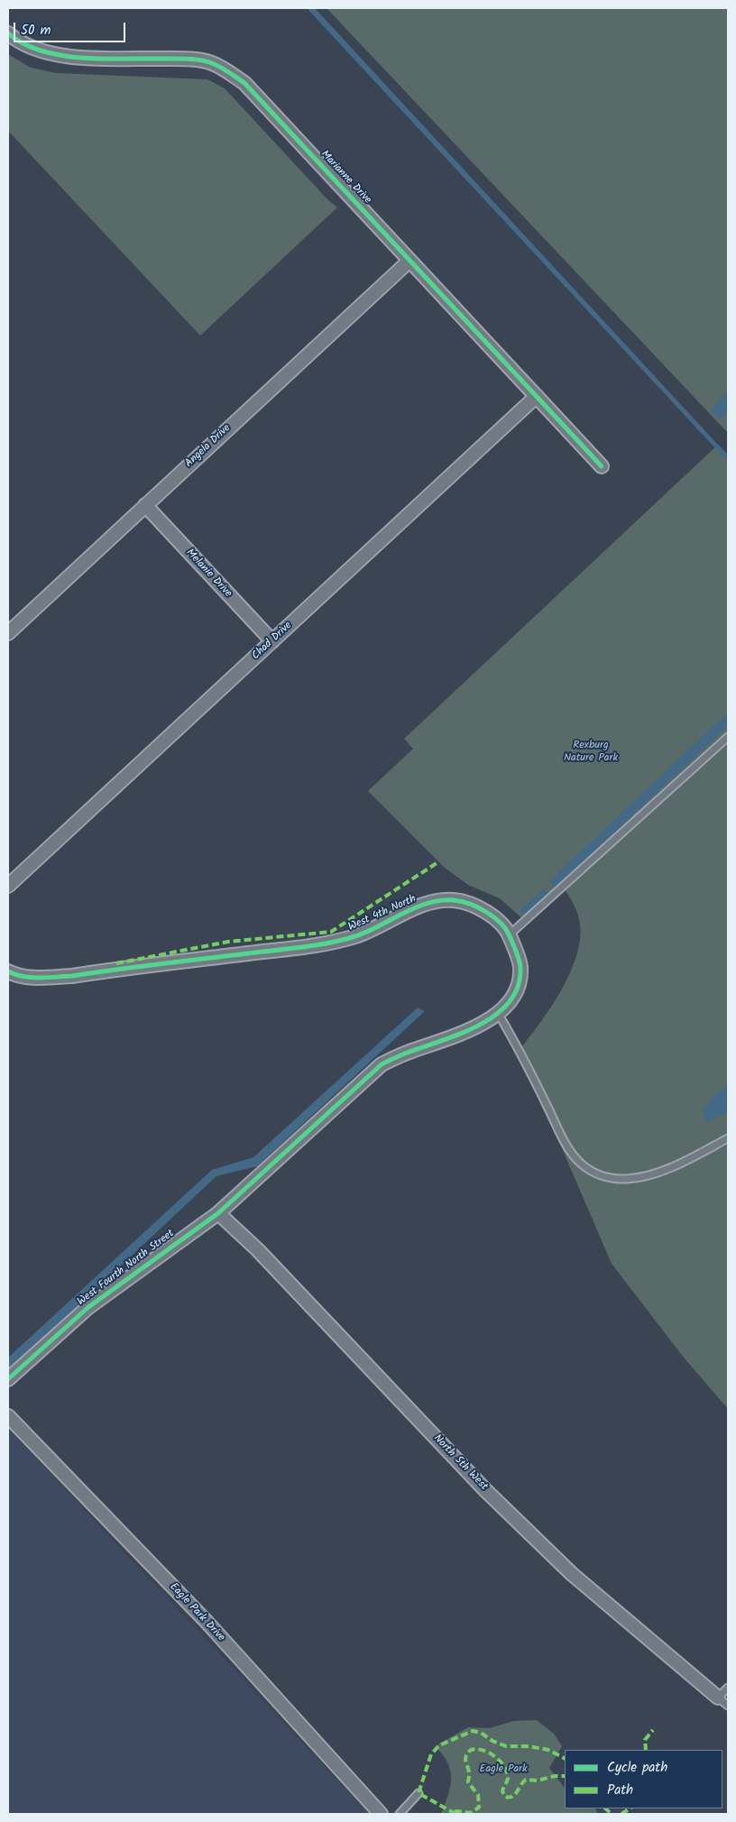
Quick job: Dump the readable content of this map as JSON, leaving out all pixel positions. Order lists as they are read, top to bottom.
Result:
{
  "streets": {
    "street": [
      "Marianne Drive",
      "Angela Drive",
      "Melanie Drive",
      "Chad Drive",
      "West 4th North",
      "West Fourth North Street",
      "North 5th West",
      "Eagle Park Drive"
    ]
  },
  "crossings": [
    ["Marianne Drive", "Angela Drive"],
    ["Marianne Drive", "Chad Drive"],
    ["Angela Drive", "Melanie Drive"],
    ["Melanie Drive", "Chad Drive"],
    ["West 4th North", "West Fourth North Street"],
    ["West 4th North", "North 5th West"],
    ["West Fourth North Street", "North 5th West"]
  ],
  "parks": ["Rexburg Nature Park", "Eagle Park"],
  "legend": ["Cycle path", "Path"],
  "scale_bar": "50 m"
}
